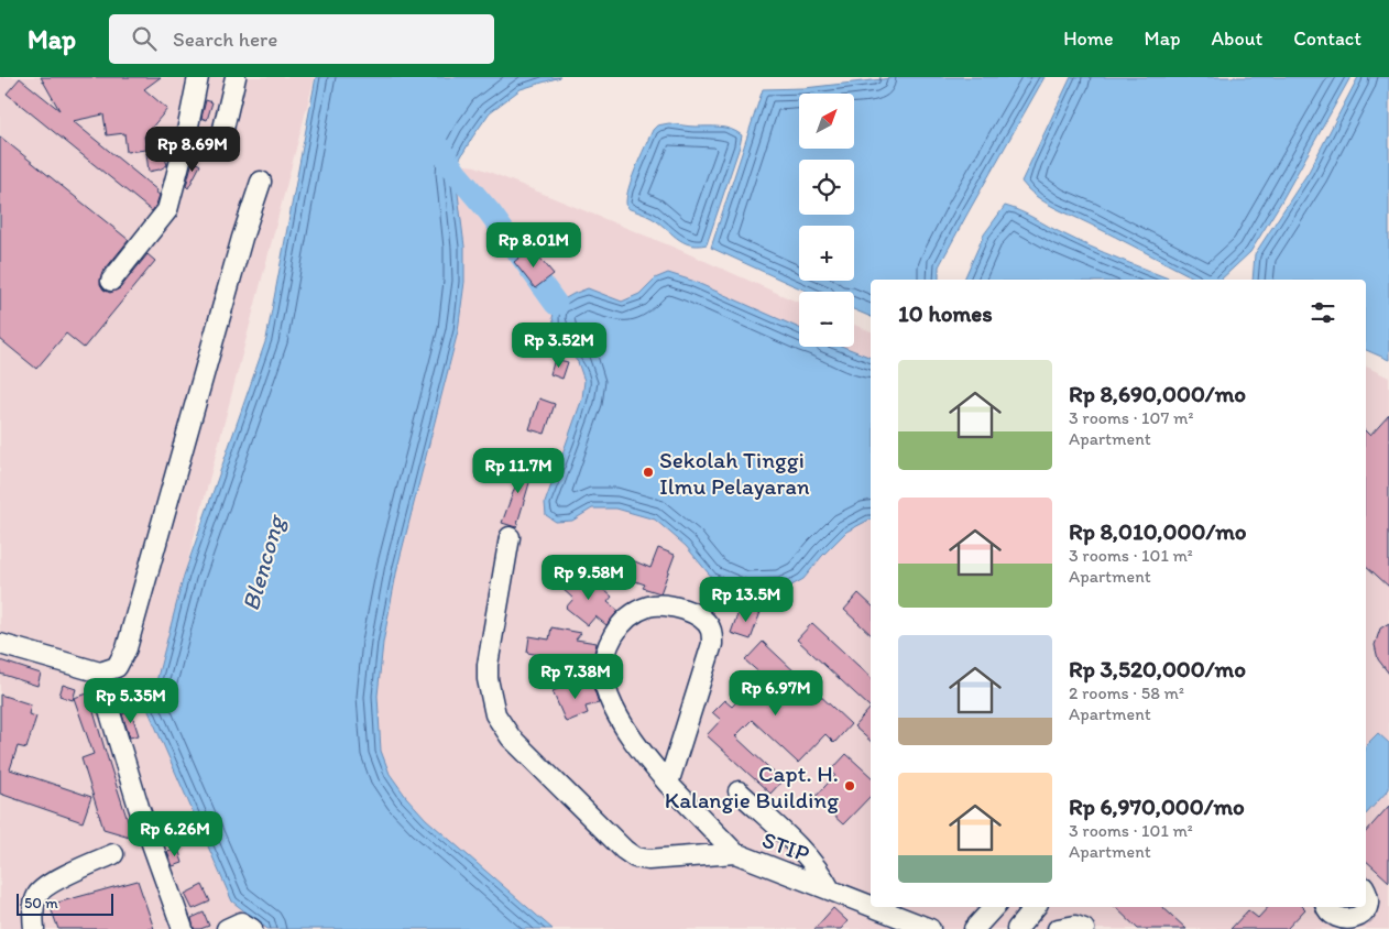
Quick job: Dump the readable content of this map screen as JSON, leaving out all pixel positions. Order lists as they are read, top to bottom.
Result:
{
  "streets": {
    "lane": ["STIP"]
  },
  "water": ["Blencong"],
  "places": ["Sekolah Tinggi Ilmu Pelayaran", "Capt. H. Kalangie Building"],
  "scale_bar": "50 m",
  "north": "top right",
  "page": {
    "header": "Map",
    "search": "Search here",
    "nav": [
      "Home",
      "Map",
      "About",
      "Contact"
    ],
    "map_buttons": ["+", "−"],
    "price": [
      "Rp 8.69M",
      "Rp 8.01M",
      "Rp 3.52M",
      "Rp 11.7M",
      "Rp 9.58M",
      "Rp 13.5M",
      "Rp 7.38M",
      "Rp 6.97M",
      "Rp 5.35M",
      "Rp 6.26M"
    ],
    "heading": "10 homes",
    "list": [
      {
        "name": "Rp 8,690,000/mo",
        "note": "3 rooms · 107 m² · Apartment"
      },
      {
        "name": "Rp 8,010,000/mo",
        "note": "3 rooms · 101 m² · Apartment"
      },
      {
        "name": "Rp 3,520,000/mo",
        "note": "2 rooms · 58 m² · Apartment"
      },
      {
        "name": "Rp 6,970,000/mo",
        "note": "3 rooms · 101 m² · Apartment"
      }
    ],
    "scale": "50 m"
  }
}
